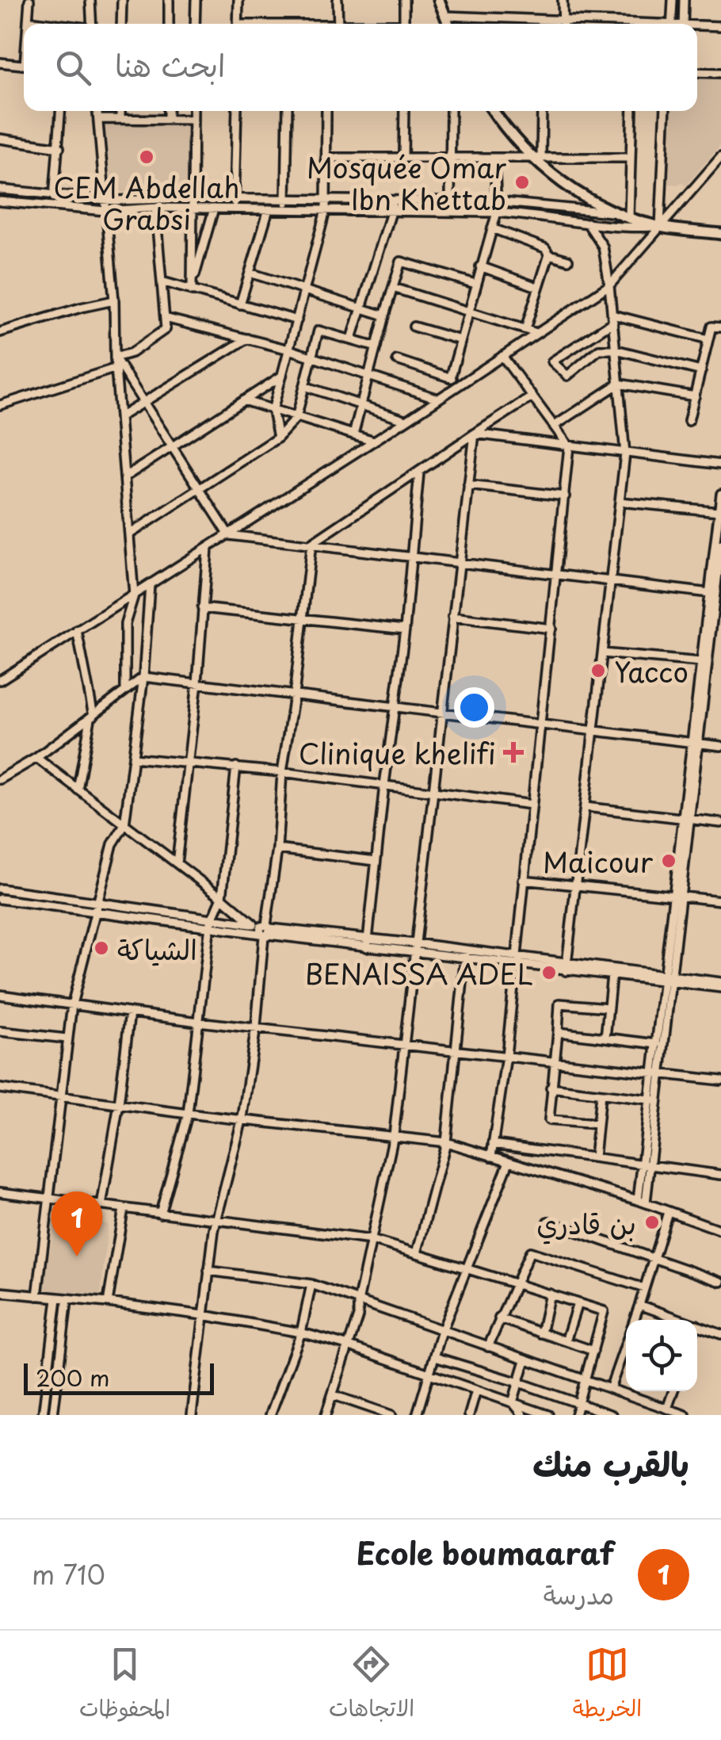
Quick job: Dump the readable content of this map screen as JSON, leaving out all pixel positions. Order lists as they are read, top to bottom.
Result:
{
  "places": {
    "other": [
      "CEM Abdellah Grabsi",
      "Mosquée Omar Ibn Khettab",
      "Yacco",
      "Maicour",
      "الشياكة",
      "BENAISSA ADEL",
      "بن قادري"
    ],
    "health": ["Clinique khelifi"]
  },
  "scale_bar": "200 m",
  "page": {
    "search": "ابحث هنا",
    "pins": "1",
    "scale": "200 m",
    "heading": "بالقرب منك",
    "list": [
      {
        "mark": "1",
        "name": "Ecole boumaaraf",
        "note": "مدرسة",
        "value": "710 m"
      }
    ],
    "nav": ["الخريطة", "الاتجاهات", "المحفوظات"]
  }
}
